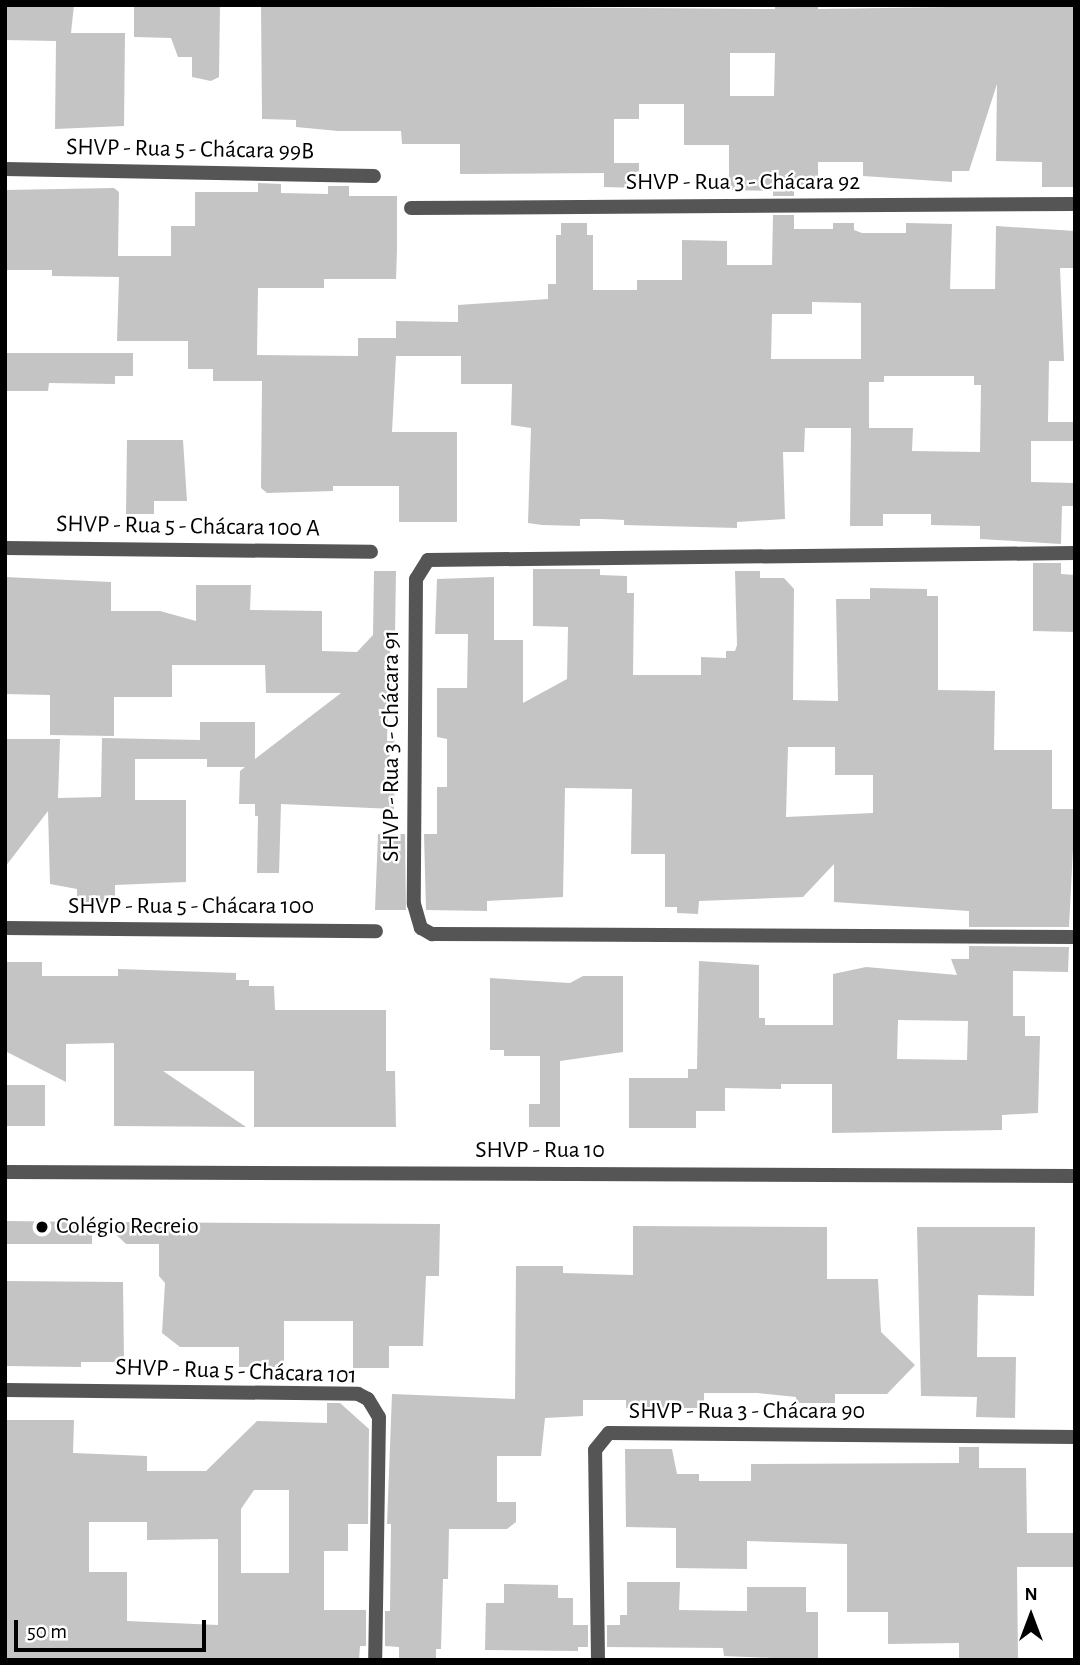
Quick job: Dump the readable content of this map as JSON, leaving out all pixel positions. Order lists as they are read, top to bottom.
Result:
{
  "streets": {
    "street": [
      "SHVP - Rua 5 - Chácara 99B",
      "SHVP - Rua 3 - Chácara 92",
      "SHVP - Rua 5 - Chácara 100 A",
      "SHVP - Rua 3 - Chácara 91",
      "SHVP - Rua 5 - Chácara 100",
      "SHVP - Rua 10",
      "SHVP - Rua 5 - Chácara 101",
      "SHVP - Rua 3 - Chácara 90"
    ]
  },
  "places": ["Colégio Recreio"],
  "scale_bar": "50 m",
  "north": "top"
}
